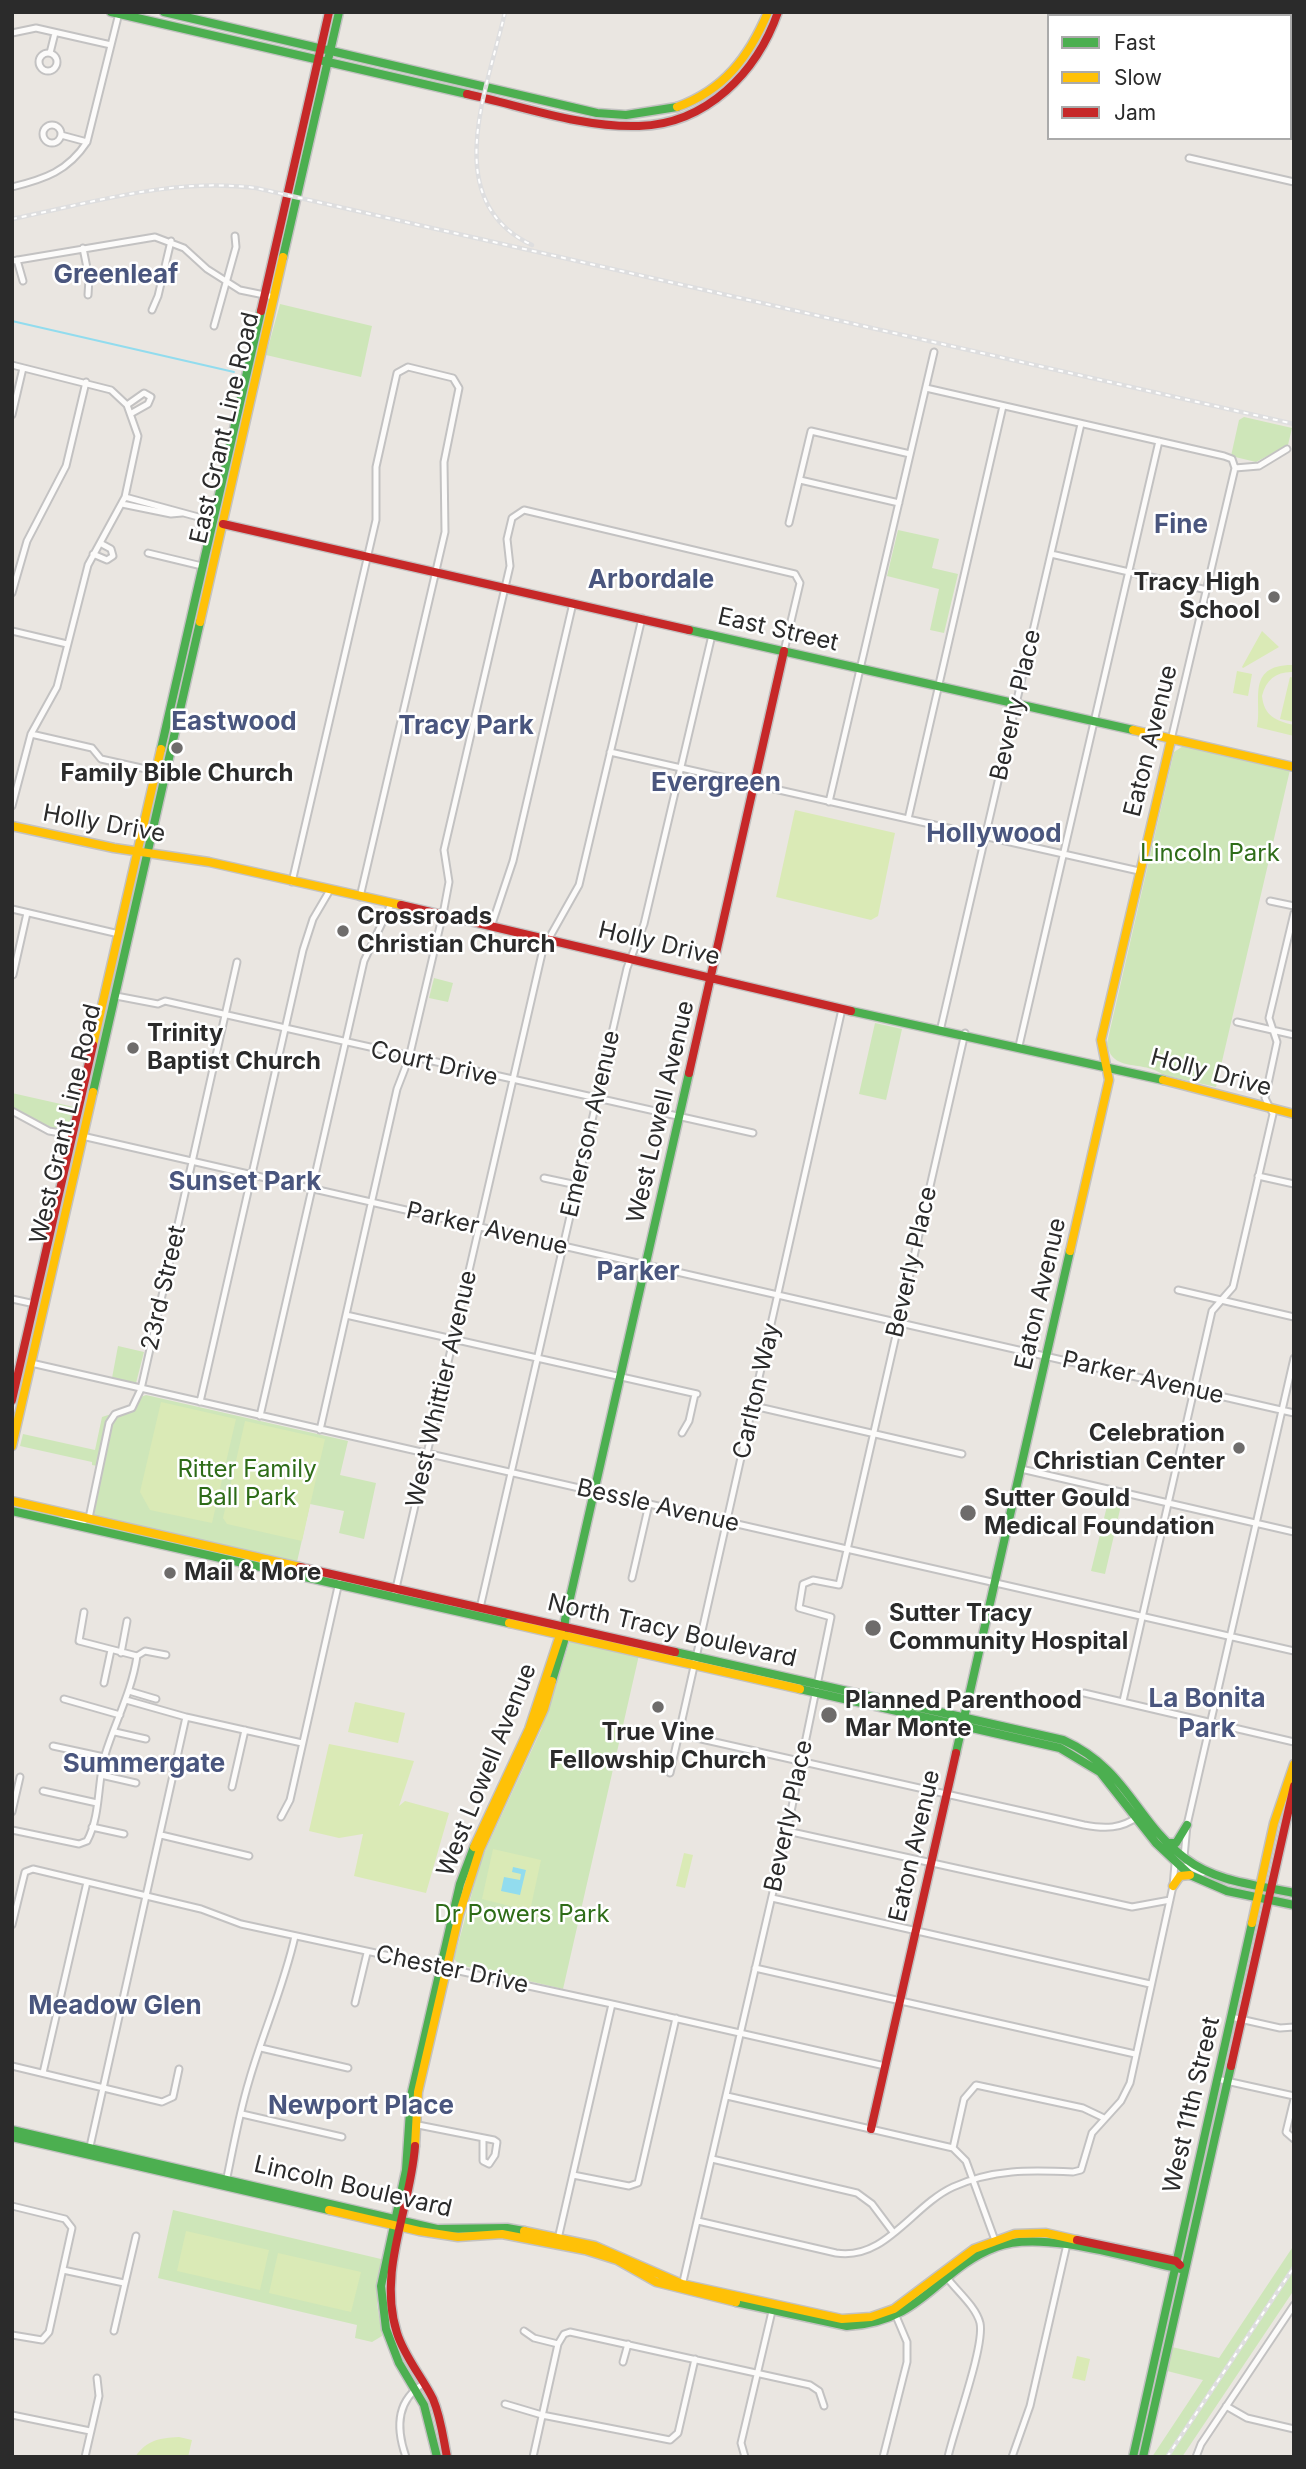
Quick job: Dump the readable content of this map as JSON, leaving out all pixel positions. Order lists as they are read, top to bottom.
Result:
{
  "streets": {
    "main road": [
      "East Grant Line Road",
      "East Street",
      "Eaton Avenue",
      "Holly Drive",
      "West Lowell Avenue",
      "West Grant Line Road",
      "North Tracy Boulevard",
      "West 11th Street",
      "Lincoln Boulevard"
    ],
    "street": [
      "Beverly Place",
      "Court Drive",
      "Emerson Avenue",
      "Parker Avenue",
      "23rd Street",
      "West Whittier Avenue",
      "Carlton Way",
      "Bessle Avenue",
      "Chester Drive"
    ]
  },
  "crossings": [
    ["East Grant Line Road", "East Street"],
    ["East Grant Line Road", "Holly Drive"],
    ["East Grant Line Road", "West Grant Line Road"],
    ["East Street", "Beverly Place"],
    ["East Street", "Eaton Avenue"],
    ["East Street", "West Lowell Avenue"],
    ["East Street", "Emerson Avenue"],
    ["East Street", "West Whittier Avenue"],
    ["Beverly Place", "Holly Drive"],
    ["Beverly Place", "Parker Avenue"],
    ["Beverly Place", "Bessle Avenue"],
    ["Beverly Place", "North Tracy Boulevard"],
    ["Beverly Place", "Chester Drive"],
    ["Beverly Place", "Lincoln Boulevard"],
    ["Eaton Avenue", "Holly Drive"],
    ["Eaton Avenue", "Parker Avenue"],
    ["Eaton Avenue", "Bessle Avenue"],
    ["Eaton Avenue", "North Tracy Boulevard"],
    ["Eaton Avenue", "Chester Drive"],
    ["Holly Drive", "West Lowell Avenue"],
    ["Holly Drive", "West Grant Line Road"],
    ["Holly Drive", "Emerson Avenue"],
    ["Holly Drive", "West Whittier Avenue"],
    ["Holly Drive", "Carlton Way"],
    ["Court Drive", "West Lowell Avenue"],
    ["Court Drive", "West Grant Line Road"],
    ["Court Drive", "Emerson Avenue"],
    ["Court Drive", "23rd Street"],
    ["Court Drive", "West Whittier Avenue"],
    ["West Lowell Avenue", "Parker Avenue"],
    ["West Lowell Avenue", "Bessle Avenue"],
    ["West Lowell Avenue", "North Tracy Boulevard"],
    ["West Lowell Avenue", "Chester Drive"],
    ["West Lowell Avenue", "Lincoln Boulevard"],
    ["West Grant Line Road", "Parker Avenue"],
    ["West Grant Line Road", "Bessle Avenue"],
    ["Emerson Avenue", "Parker Avenue"],
    ["Emerson Avenue", "Bessle Avenue"],
    ["Emerson Avenue", "North Tracy Boulevard"],
    ["Parker Avenue", "23rd Street"],
    ["Parker Avenue", "West Whittier Avenue"],
    ["Parker Avenue", "Carlton Way"],
    ["23rd Street", "Bessle Avenue"],
    ["23rd Street", "North Tracy Boulevard"],
    ["West Whittier Avenue", "Bessle Avenue"],
    ["West Whittier Avenue", "North Tracy Boulevard"],
    ["Carlton Way", "Bessle Avenue"],
    ["Carlton Way", "North Tracy Boulevard"],
    ["North Tracy Boulevard", "West 11th Street"],
    ["West 11th Street", "Lincoln Boulevard"]
  ],
  "districts": [
    "Greenleaf",
    "Fine",
    "Arbordale",
    "Eastwood",
    "Tracy Park",
    "Evergreen",
    "Hollywood",
    "Sunset Park",
    "Parker",
    "La Bonita Park",
    "Summergate",
    "Meadow Glen",
    "Newport Place"
  ],
  "parks": ["Lincoln Park", "Ritter Family Ball Park", "Dr Powers Park"],
  "places": [
    "Tracy High School",
    "Family Bible Church",
    "Crossroads Christian Church",
    "Trinity Baptist Church",
    "Celebration Christian Center",
    "Sutter Gould Medical Foundation",
    "Mail & More",
    "Sutter Tracy Community Hospital",
    "True Vine Fellowship Church",
    "Planned Parenthood Mar Monte"
  ],
  "legend": ["Fast", "Slow", "Jam"]
}
